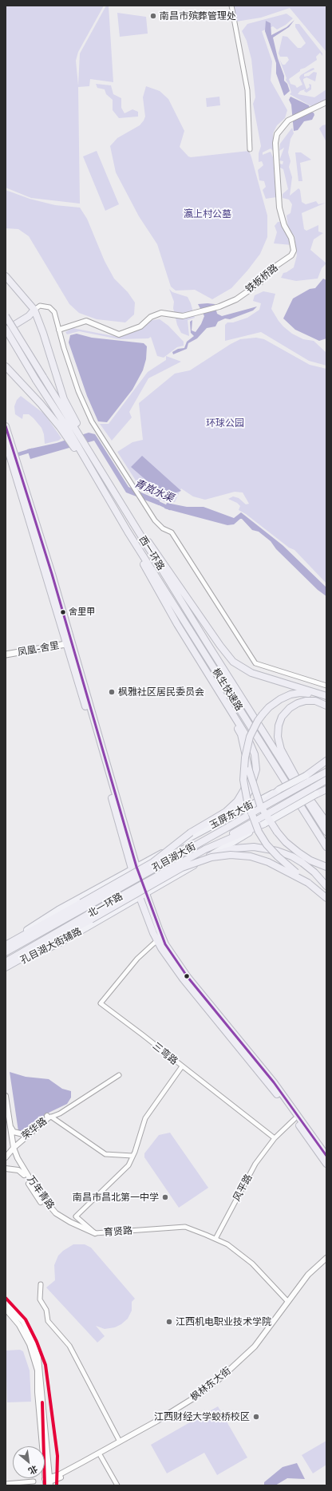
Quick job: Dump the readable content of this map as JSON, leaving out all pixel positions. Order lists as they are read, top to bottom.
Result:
{
  "streets": {
    "highway": [
      "西一环路",
      "枫生快速路",
      "孔目湖大街",
      "北一环路"
    ],
    "main road": ["凤凰-舍里", "玉屏东大街", "孔目湖大街辅路"],
    "street": [
      "铁板桥路",
      "三弯路",
      "荣华路",
      "风平路",
      "万年青路",
      "育贤路",
      "枫林东大街"
    ]
  },
  "crossings": [
    ["西一环路", "枫生快速路"],
    ["玉屏东大街", "孔目湖大街"],
    ["孔目湖大街", "北一环路"],
    ["三弯路", "风平路"],
    ["三弯路", "育贤路"],
    ["荣华路", "万年青路"],
    ["风平路", "育贤路"],
    ["万年青路", "育贤路"],
    ["育贤路", "枫林东大街"]
  ],
  "water": ["青岚水渠"],
  "parks": ["瀛上村公墓", "环球公园"],
  "places": [
    "南昌市殡葬管理处",
    "舍里甲",
    "枫雅社区居民委员会",
    "南昌市昌北第一中学",
    "江西机电职业技术学院",
    "江西财经大学蛟桥校区"
  ],
  "north": "bottom right"
}
